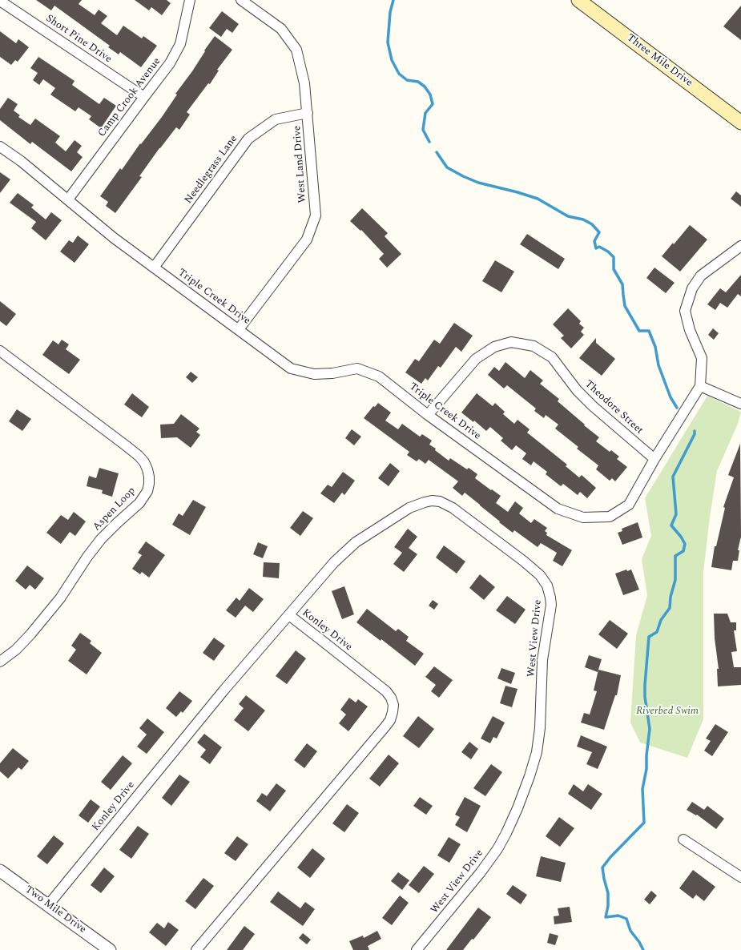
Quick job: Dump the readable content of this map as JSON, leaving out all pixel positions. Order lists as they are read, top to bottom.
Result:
{
  "streets": {
    "main road": ["Three Mile Drive"],
    "street": [
      "Short Pine Drive",
      "Camp Crook Avenue",
      "West Land Drive",
      "Needlegrass Lane",
      "Triple Creek Drive",
      "Theodore Street",
      "Aspen Loop",
      "Konley Drive",
      "West View Drive",
      "Two Mile Drive"
    ]
  },
  "crossings": [
    ["Short Pine Drive", "Camp Crook Avenue"],
    ["Camp Crook Avenue", "Triple Creek Drive"],
    ["West Land Drive", "Needlegrass Lane"],
    ["West Land Drive", "Triple Creek Drive"],
    ["Needlegrass Lane", "Triple Creek Drive"],
    ["Triple Creek Drive", "Theodore Street"],
    ["Konley Drive", "West View Drive"],
    ["Konley Drive", "Two Mile Drive"]
  ],
  "parks": ["Riverbed Swim"]
}
